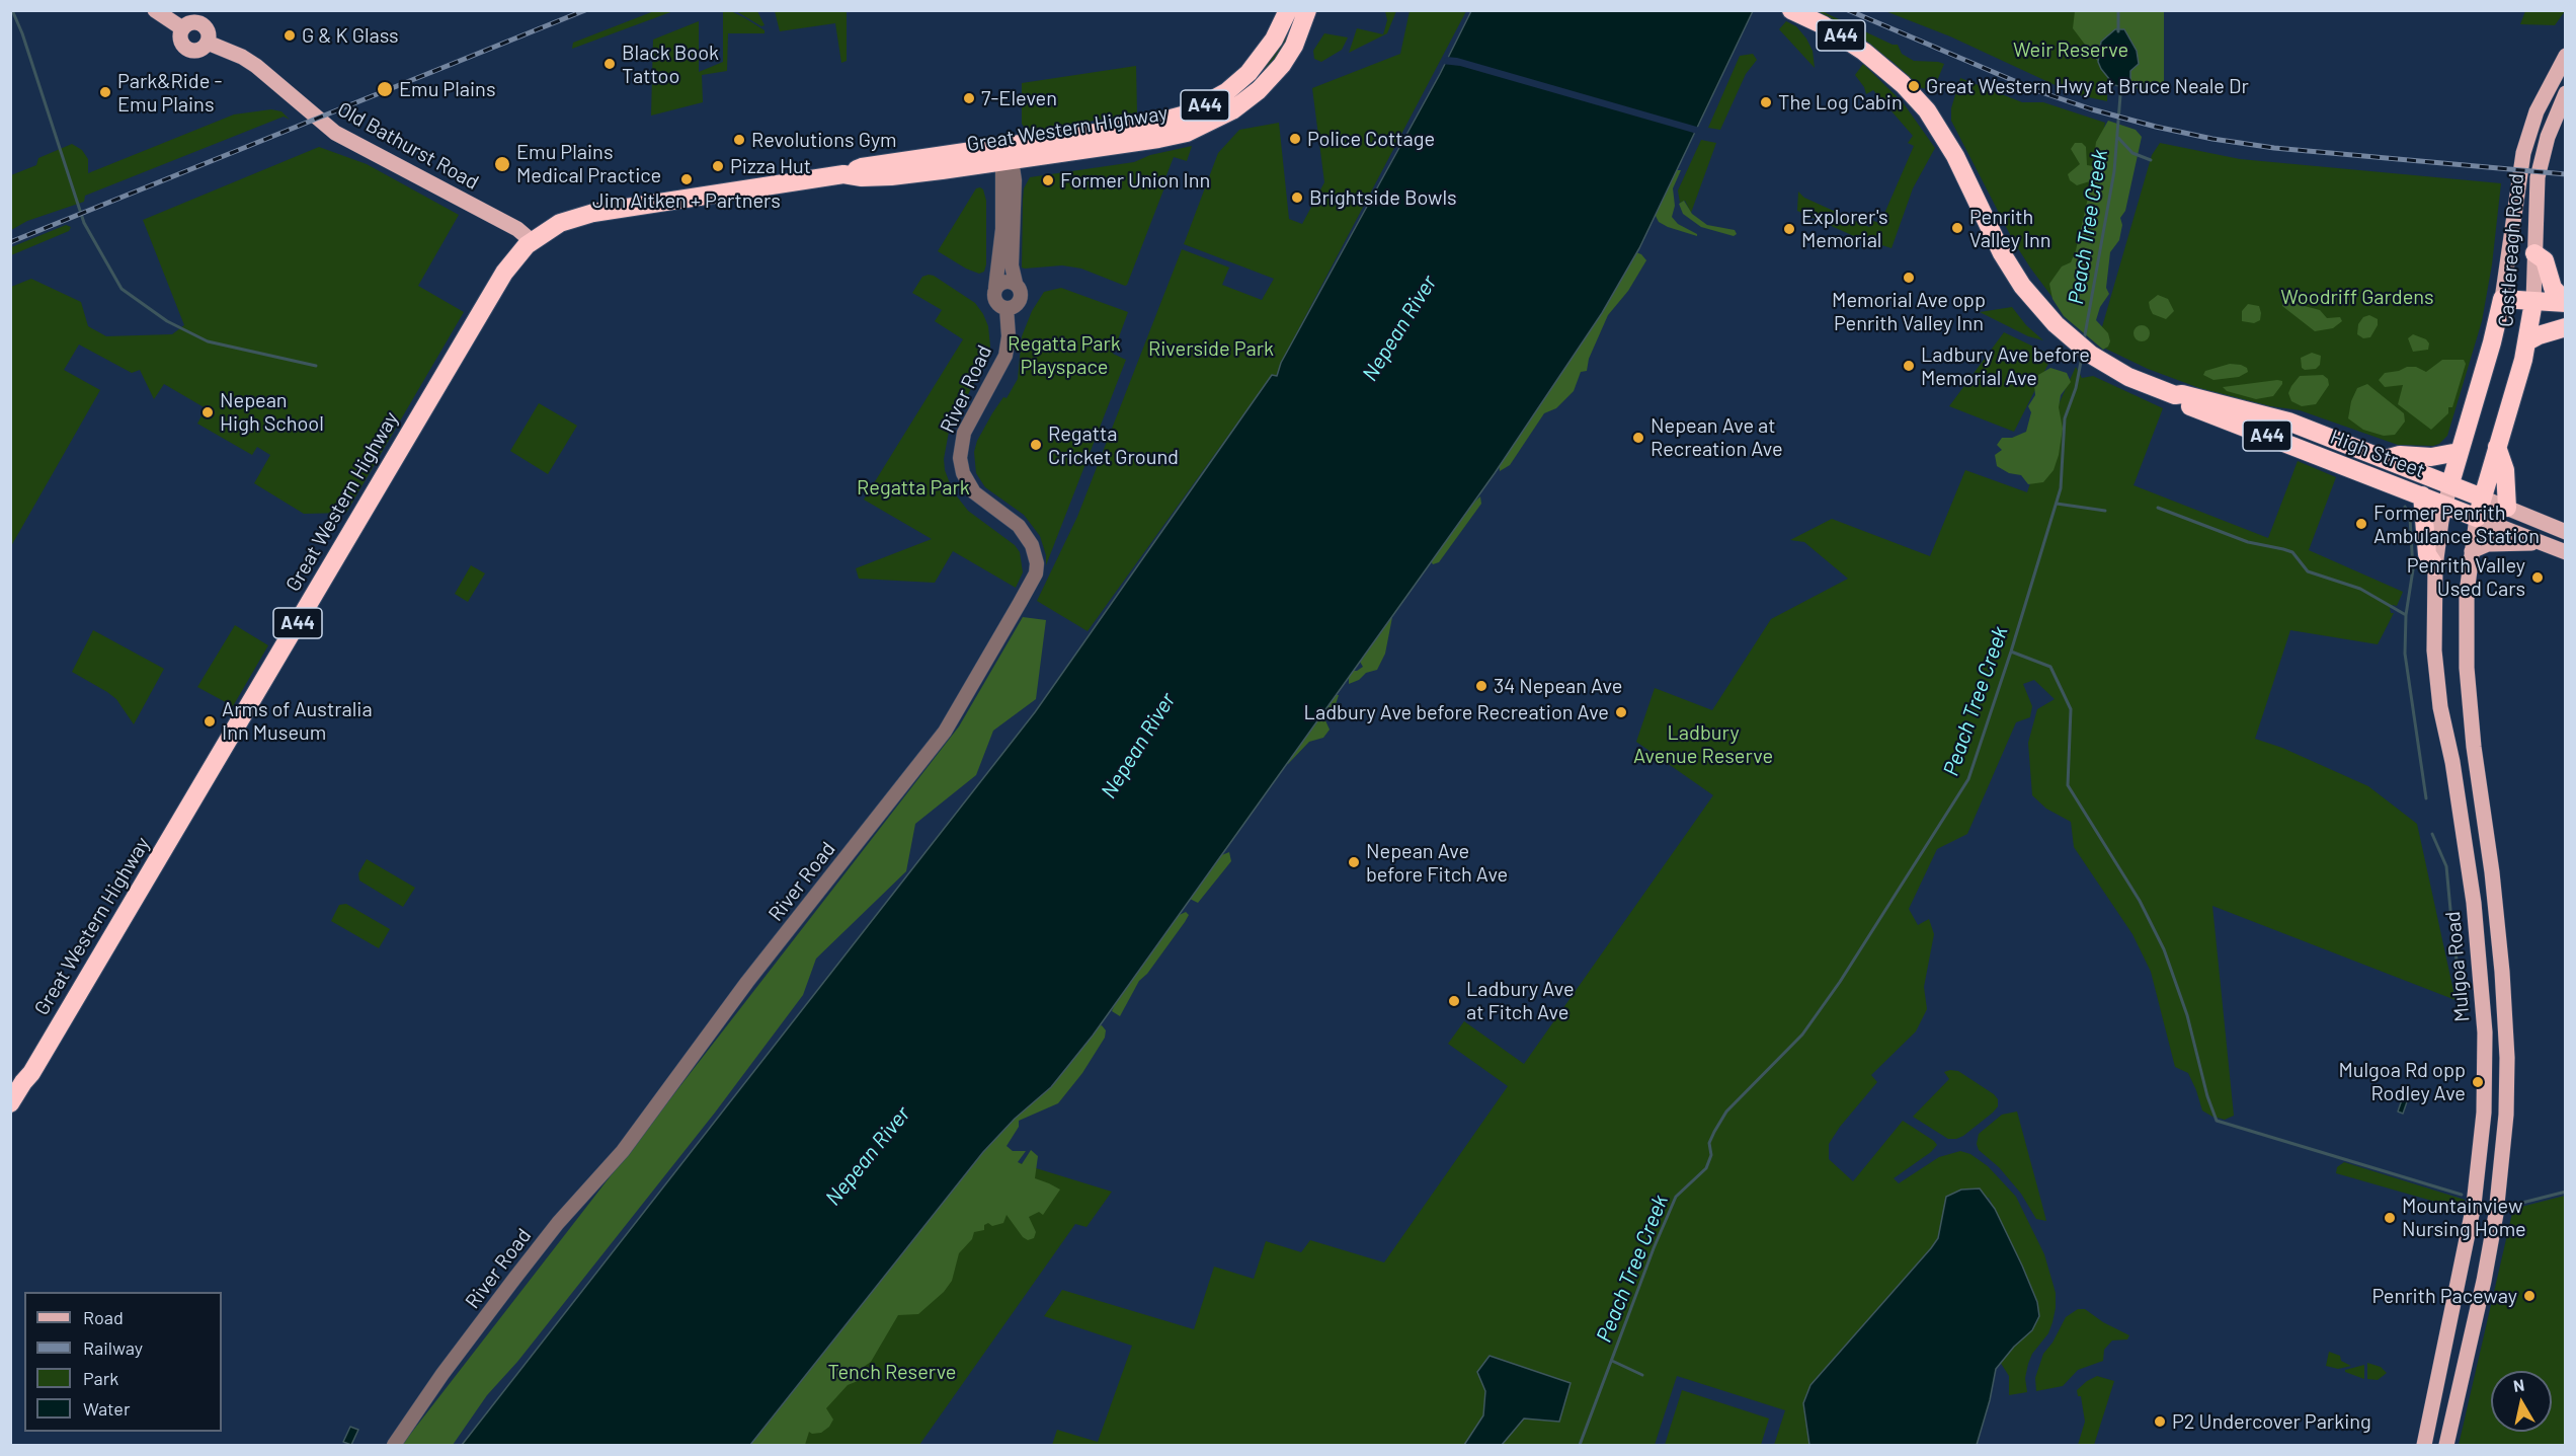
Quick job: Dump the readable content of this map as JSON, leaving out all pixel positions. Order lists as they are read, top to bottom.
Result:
{
  "streets": {
    "highway": [
      "A44",
      "Great Western Highway",
      "Castlereagh Road",
      "High Street"
    ],
    "main road": ["Old Bathurst Road", "Mulgoa Road"],
    "street": ["River Road"]
  },
  "crossings": [
    ["Great Western Highway", "Old Bathurst Road"],
    ["Castlereagh Road", "High Street"],
    ["Castlereagh Road", "Mulgoa Road"],
    ["High Street", "Mulgoa Road"]
  ],
  "water": ["Peach Tree Creek", "Nepean River"],
  "parks": [
    "Weir Reserve",
    "Woodriff Gardens",
    "Regatta Park Playspace",
    "Riverside Park",
    "Regatta Park",
    "Ladbury Avenue Reserve",
    "Tench Reserve"
  ],
  "places": [
    "G & K Glass",
    "Black Book Tattoo",
    "Great Western Hwy at Bruce Neale Dr",
    "Emu Plains",
    "Park&Ride - Emu Plains",
    "7-Eleven",
    "The Log Cabin",
    "Police Cottage",
    "Revolutions Gym",
    "Emu Plains Medical Practice",
    "Pizza Hut",
    "Jim Aitken + Partners",
    "Former Union Inn",
    "Brightside Bowls",
    "Penrith Valley Inn",
    "Explorer's Memorial",
    "Memorial Ave opp Penrith Valley Inn",
    "Ladbury Ave before Memorial Ave",
    "Nepean High School",
    "Nepean Ave at Recreation Ave",
    "Regatta Cricket Ground",
    "Former Penrith Ambulance Station",
    "Penrith Valley Used Cars",
    "34 Nepean Ave",
    "Ladbury Ave before Recreation Ave",
    "Arms of Australia Inn Museum",
    "Nepean Ave before Fitch Ave",
    "Ladbury Ave at Fitch Ave",
    "Mulgoa Rd opp Rodley Ave",
    "Mountainview Nursing Home",
    "Penrith Paceway",
    "P2 Undercover Parking"
  ],
  "legend": [
    "Road",
    "Railway",
    "Park",
    "Water"
  ],
  "north": "top"
}
